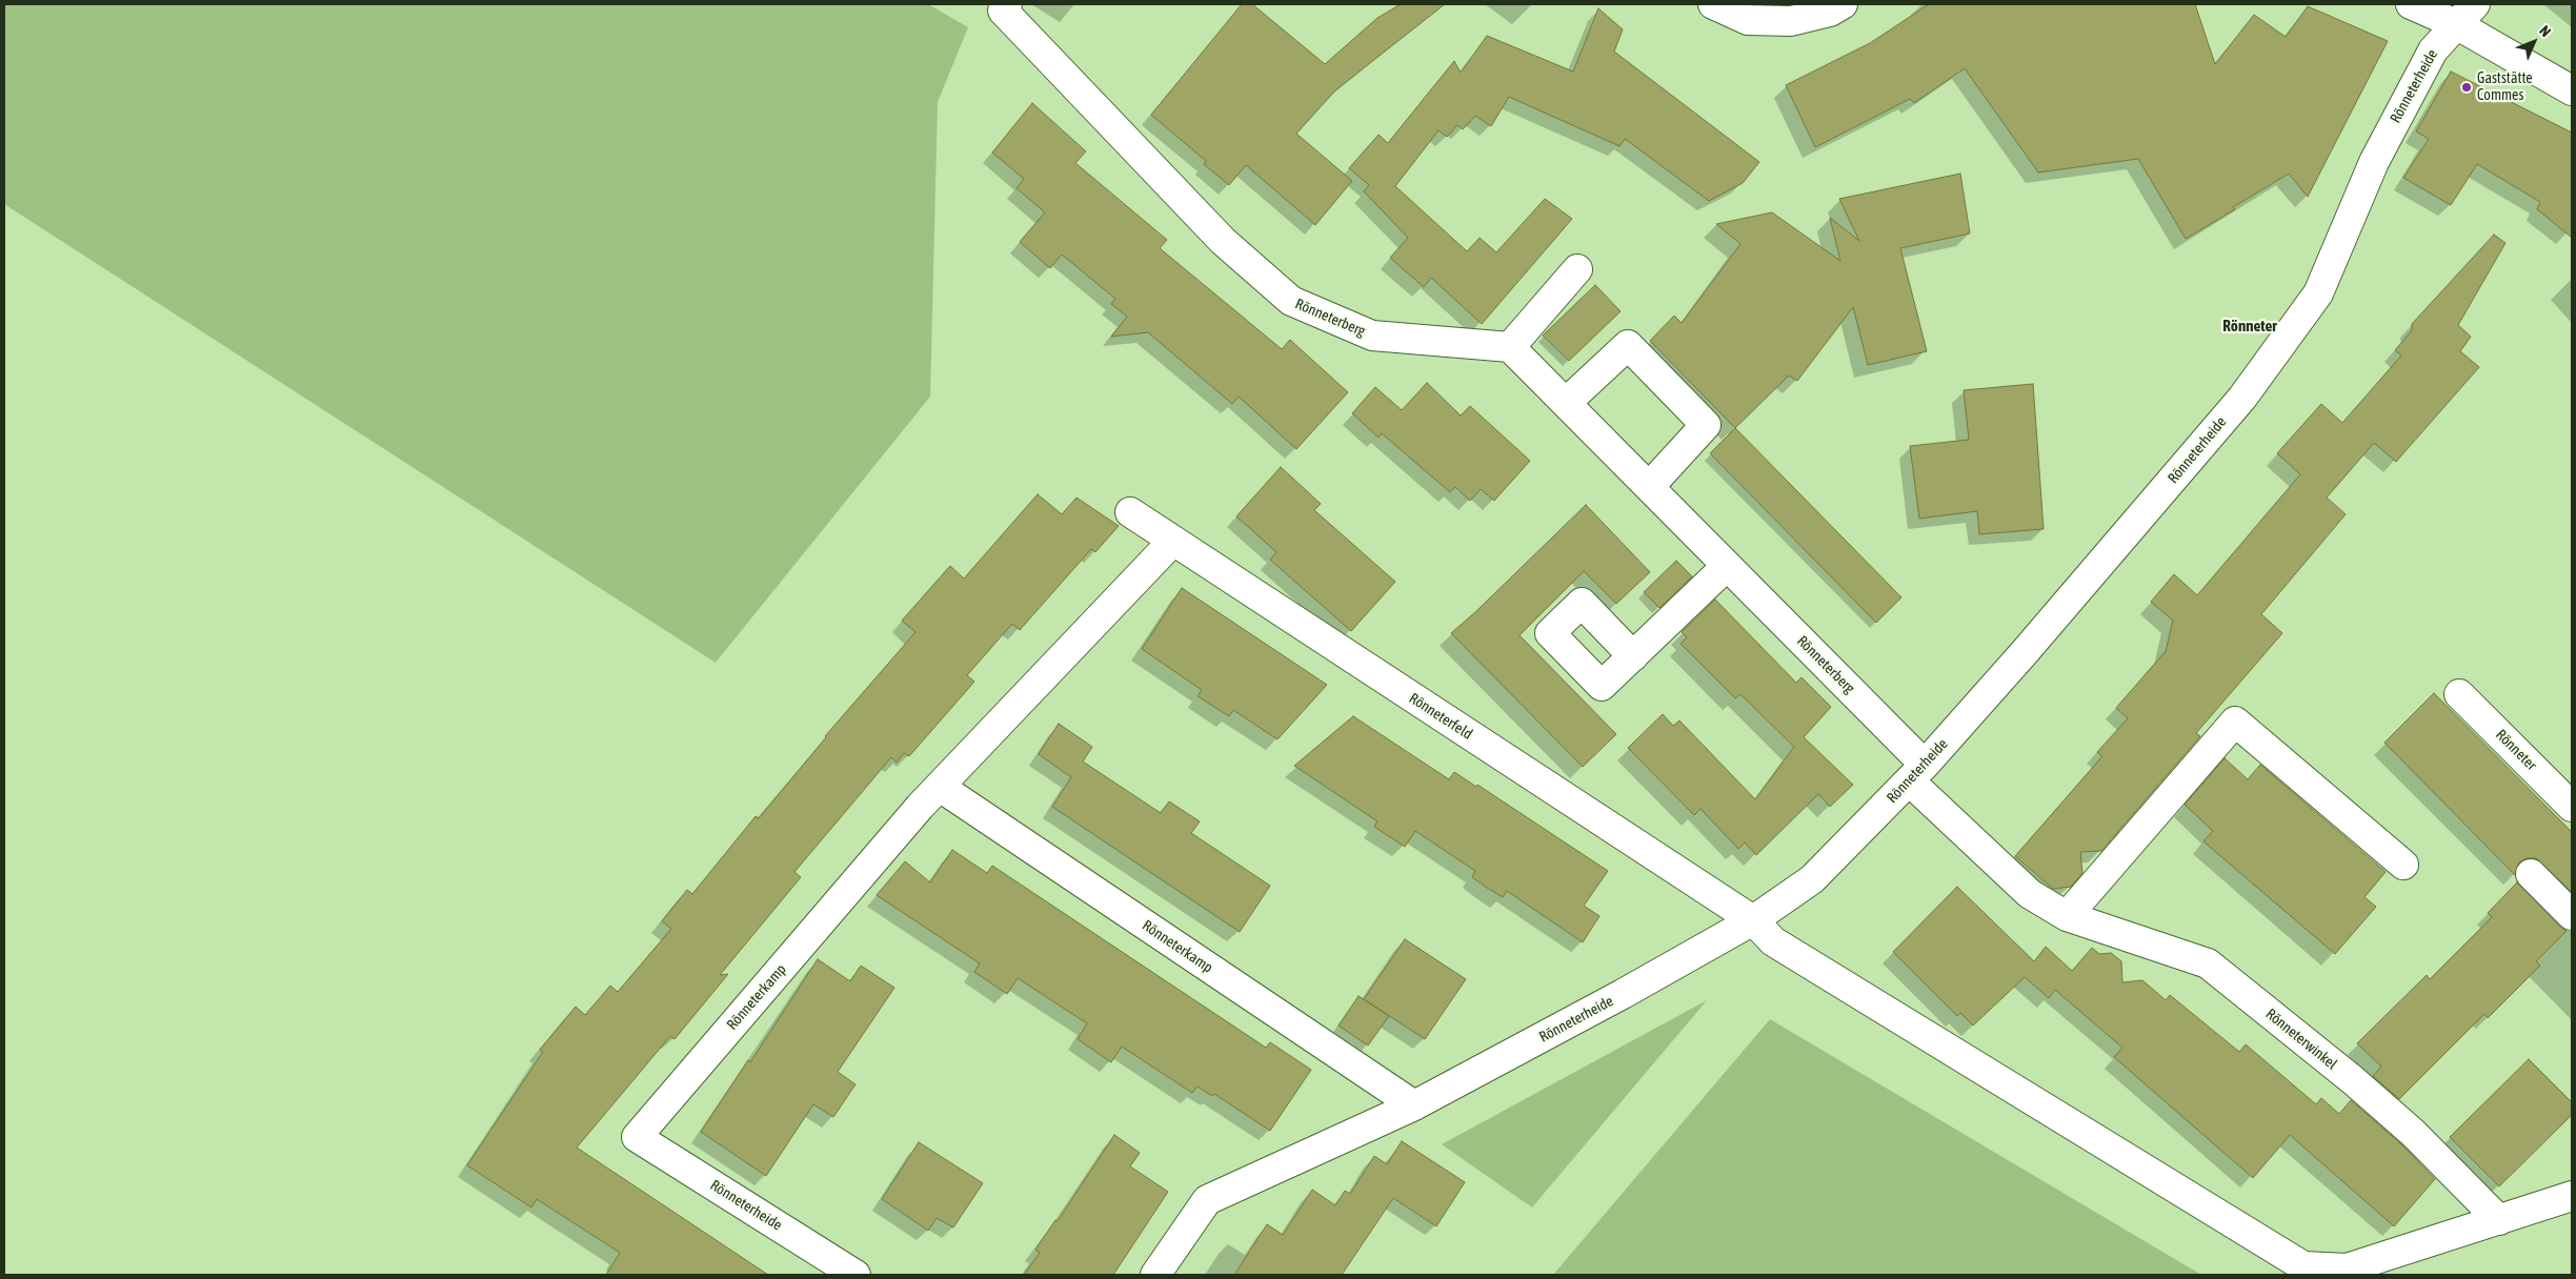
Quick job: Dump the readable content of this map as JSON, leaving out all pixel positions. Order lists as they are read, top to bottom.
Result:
{
  "streets": {
    "street": [
      "Rönneterheide",
      "Rönneterberg",
      "Rönneterfeld",
      "Rönneter",
      "Rönneterkamp",
      "Rönneterwinkel"
    ]
  },
  "crossings": [
    ["Rönneterheide", "Rönneterberg"],
    ["Rönneterheide", "Rönneterfeld"],
    ["Rönneterheide", "Rönneterkamp"],
    ["Rönneterheide", "Rönneterwinkel"],
    ["Rönneterberg", "Rönneterwinkel"],
    ["Rönneterfeld", "Rönneterkamp"],
    ["Rönneterfeld", "Rönneterwinkel"]
  ],
  "districts": ["Rönneter"],
  "places": ["Gaststätte Commes"],
  "north": "top right"
}
